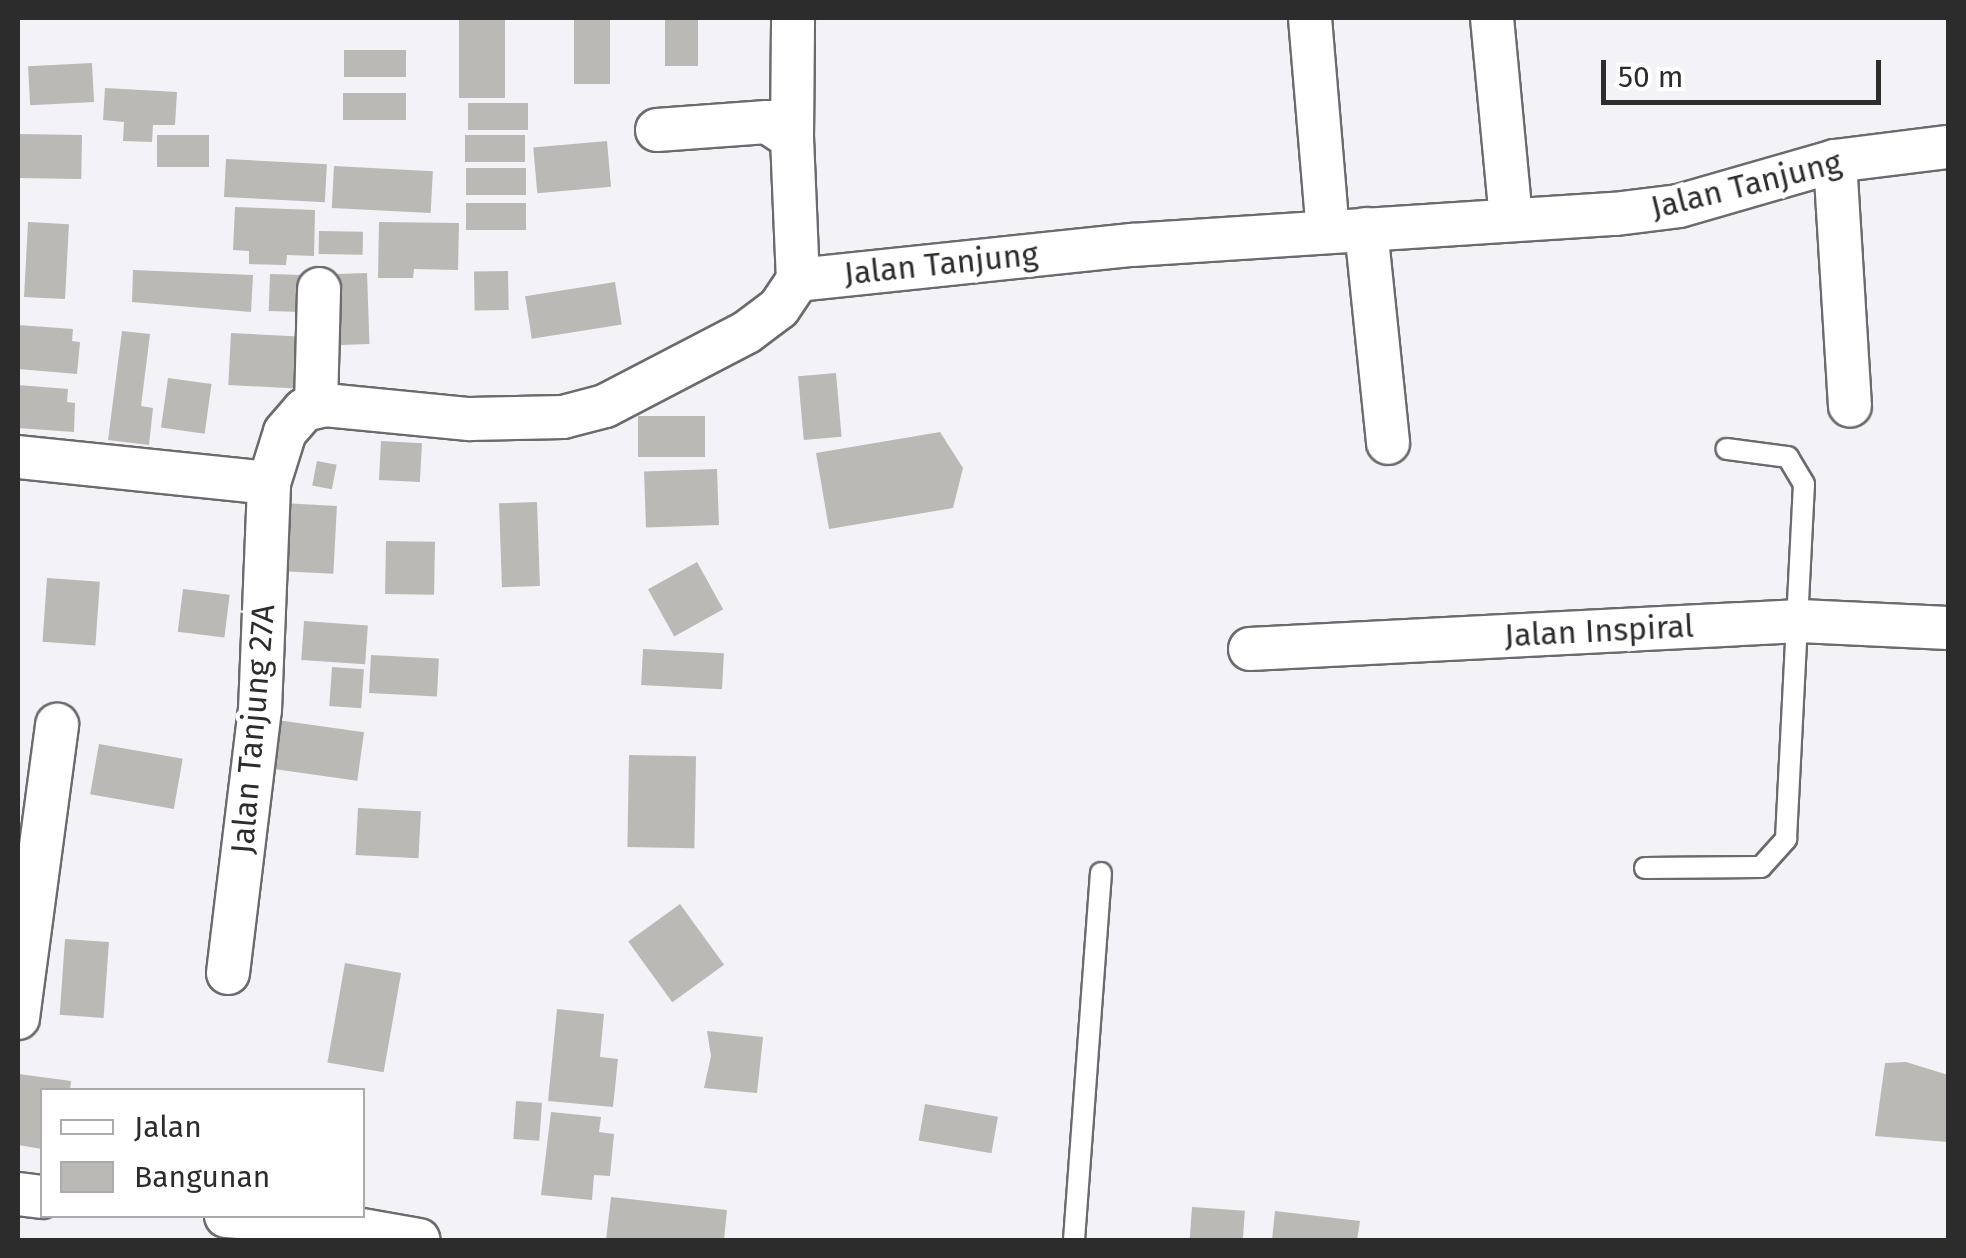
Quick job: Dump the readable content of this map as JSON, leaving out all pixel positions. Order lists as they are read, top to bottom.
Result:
{
  "streets": {
    "street": ["Jalan Tanjung", "Jalan Inspiral", "Jalan Tanjung 27A"]
  },
  "legend": ["Jalan", "Bangunan"],
  "scale_bar": "50 m"
}
